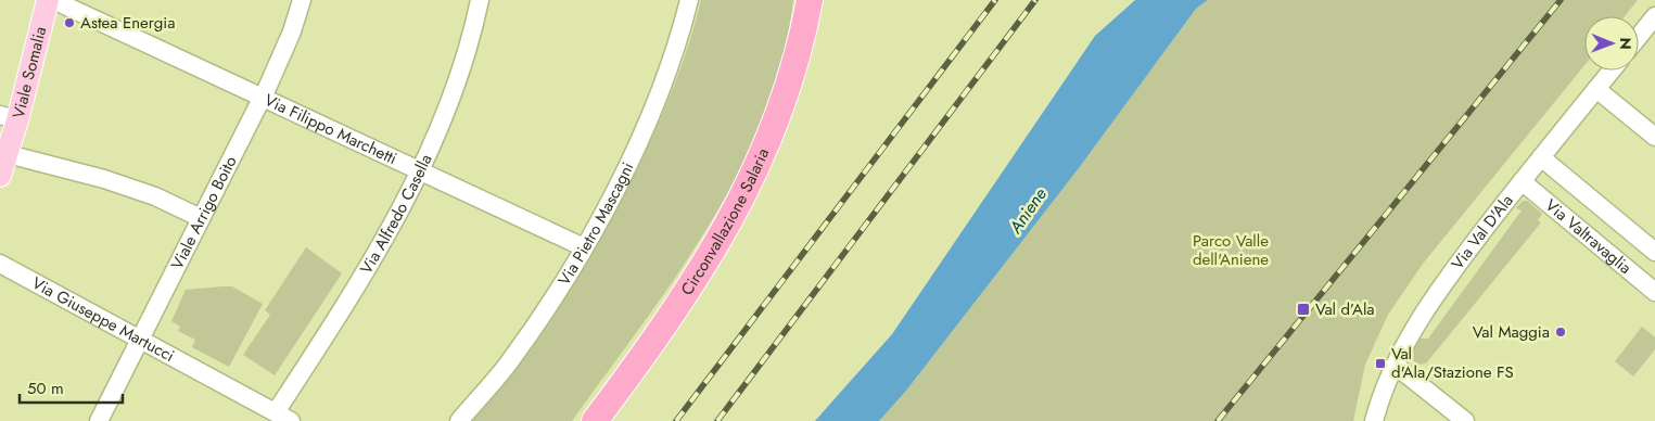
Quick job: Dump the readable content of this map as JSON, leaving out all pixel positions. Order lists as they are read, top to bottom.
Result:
{
  "streets": {
    "highway": ["Circonvallazione Salaria"],
    "main road": ["Viale Somalia"],
    "street": [
      "Via Filippo Marchetti",
      "Viale Arrigo Boito",
      "Via Alfredo Casella",
      "Via Pietro Mascagni",
      "Via Val D'Ala",
      "Via Valtravaglia",
      "Via Giuseppe Martucci"
    ]
  },
  "crossings": [
    ["Via Filippo Marchetti", "Viale Arrigo Boito"],
    ["Via Filippo Marchetti", "Via Alfredo Casella"],
    ["Via Filippo Marchetti", "Via Pietro Mascagni"],
    ["Viale Arrigo Boito", "Via Giuseppe Martucci"],
    ["Via Alfredo Casella", "Via Giuseppe Martucci"],
    ["Via Val D'Ala", "Via Valtravaglia"]
  ],
  "water": ["Aniene"],
  "parks": ["Parco Valle dell'Aniene"],
  "places": {
    "other": ["Astea Energia", "Val Maggia"],
    "transit": ["Val d’Ala", "Val d'Ala/Stazione FS"]
  },
  "scale_bar": "50 m",
  "north": "right"
}
